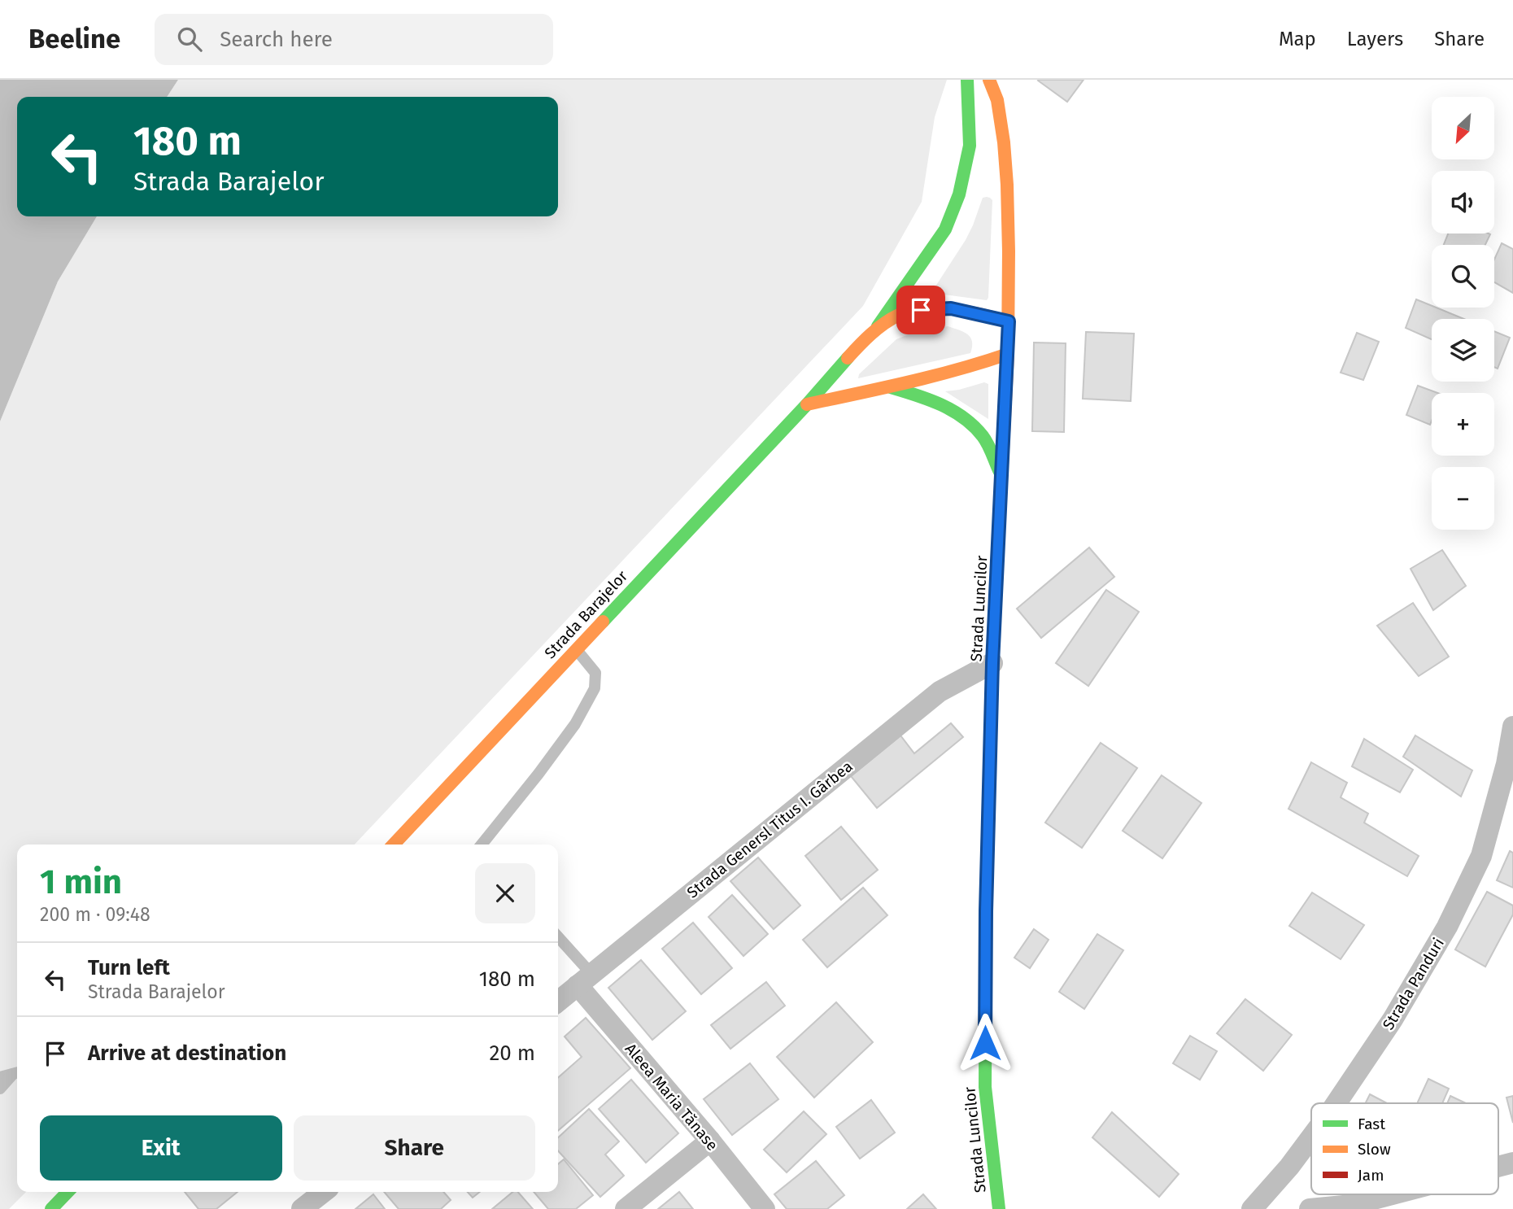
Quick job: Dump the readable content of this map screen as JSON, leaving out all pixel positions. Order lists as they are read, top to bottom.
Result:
{
  "streets": {
    "main road": ["Strada Luncilor", "Strada Barajelor"],
    "street": ["Strada Genersl Titus I. Gârbea", "Strada Panduri", "Aleea Maria Tănase"]
  },
  "crossings": [
    ["Strada Luncilor", "Strada Barajelor"],
    ["Strada Luncilor", "Strada Genersl Titus I. Gârbea"],
    ["Strada Genersl Titus I. Gârbea", "Aleea Maria Tănase"]
  ],
  "legend": ["Fast", "Slow", "Jam"],
  "north": "bottom left",
  "page": {
    "header": "Beeline",
    "search": "Search here",
    "nav": ["Map", "Layers", "Share"],
    "map_buttons": ["+", "−"],
    "turn": ["180 m", "Strada Barajelor"],
    "heading": ["1 min", "200 m · 09:48"],
    "list": [
      {
        "name": "Turn left",
        "note": "Strada Barajelor",
        "value": "180 m"
      },
      {
        "name": "Arrive at destination",
        "value": "20 m"
      }
    ],
    "buttons": ["Exit", "Share"]
  }
}
